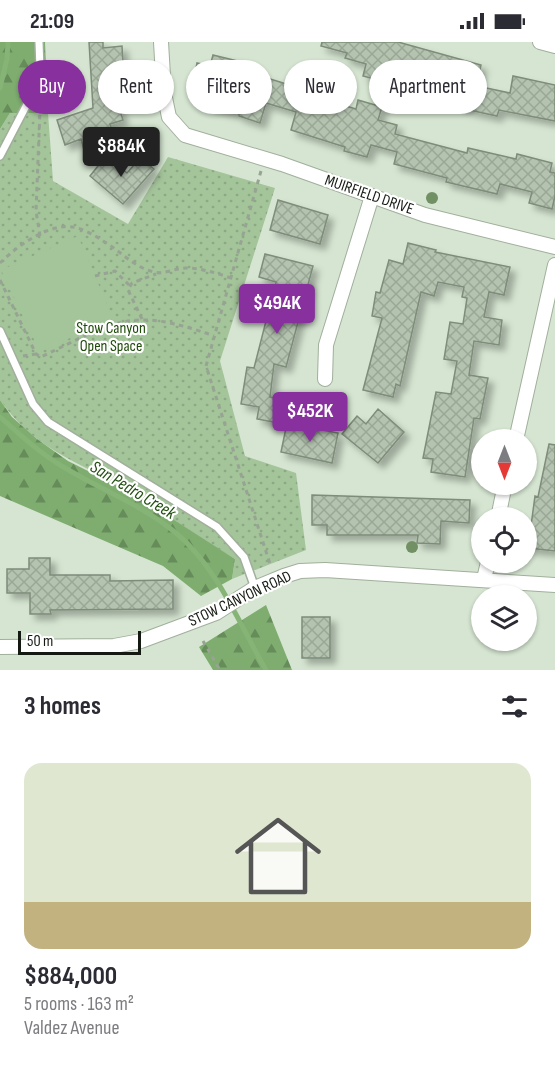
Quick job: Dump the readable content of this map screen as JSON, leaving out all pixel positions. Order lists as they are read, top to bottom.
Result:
{
  "streets": {
    "street": ["MUIRFIELD DRIVE", "STOW CANYON ROAD"]
  },
  "water": ["San Pedro Creek"],
  "parks": ["Stow Canyon Open Space"],
  "scale_bar": "50 m",
  "north": "bottom",
  "page": {
    "status": "21:09",
    "chip": [
      "Buy",
      "Rent",
      "Filters",
      "New",
      "Apartment"
    ],
    "price": ["$884K", "$494K", "$452K"],
    "scale": "50 m",
    "heading": "3 homes",
    "list": [
      {
        "name": "$884,000",
        "note": "5 rooms · 163 m² · Valdez Avenue"
      }
    ]
  }
}
